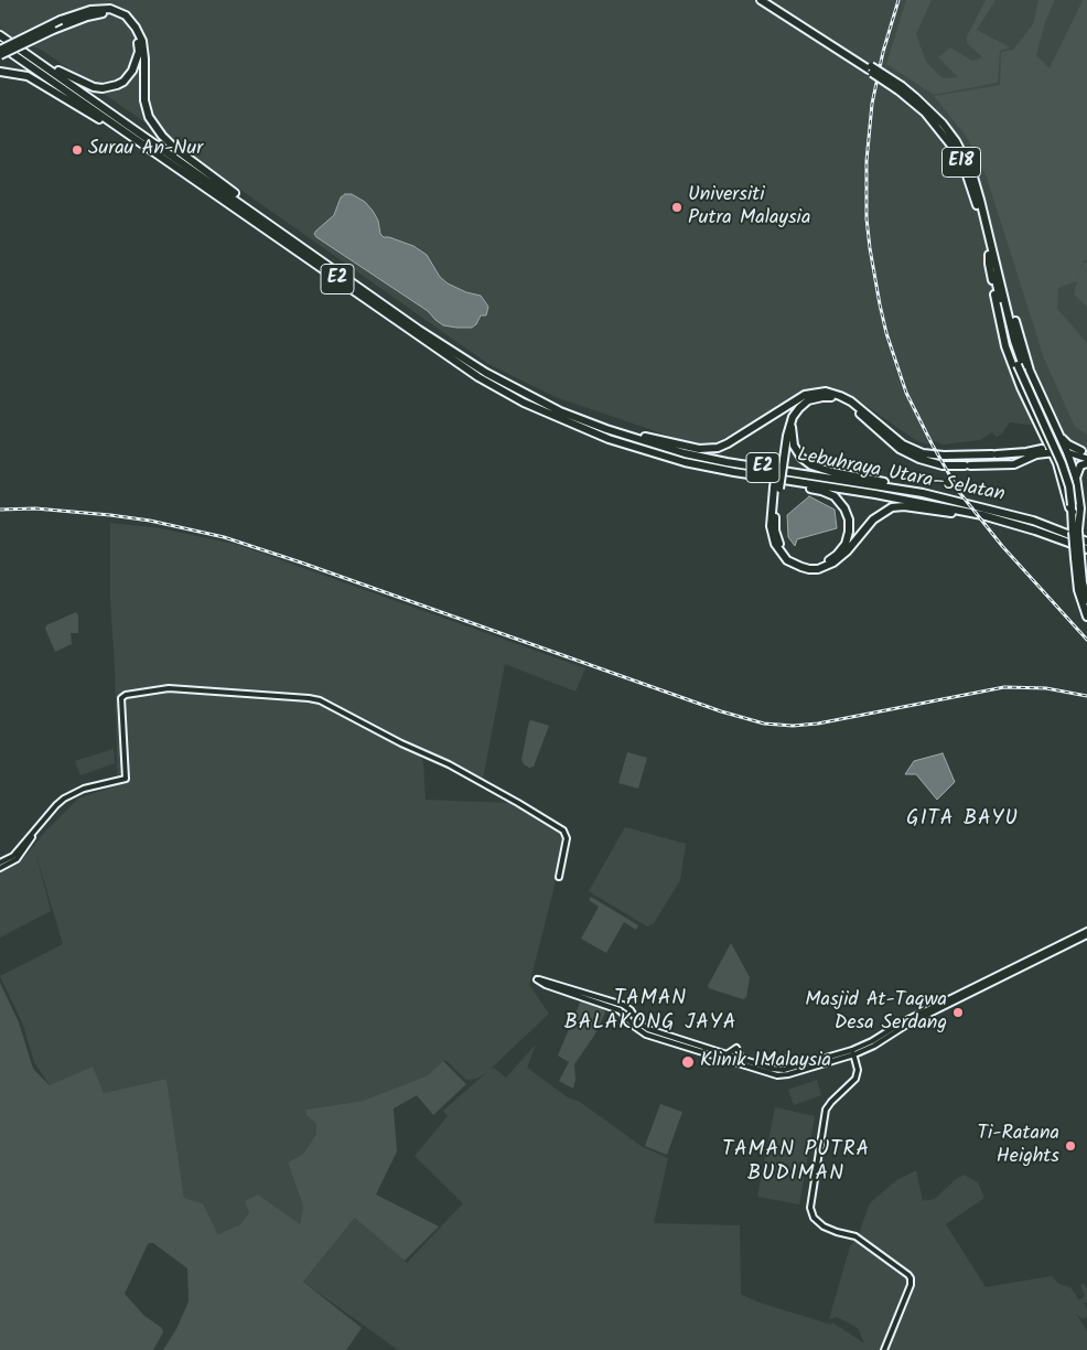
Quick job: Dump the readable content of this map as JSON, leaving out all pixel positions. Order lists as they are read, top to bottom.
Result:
{
  "streets": {
    "highway": ["E18", "E2", "Lebuhraya Utara–Selatan"]
  },
  "districts": ["GITA BAYU", "TAMAN BALAKONG JAYA", "TAMAN PUTRA BUDIMAN"],
  "places": [
    "Surau An-Nur",
    "Universiti Putra Malaysia",
    "Masjid At-Taqwa Desa Serdang",
    "Klinik 1Malaysia",
    "Ti-Ratana Heights"
  ]
}
